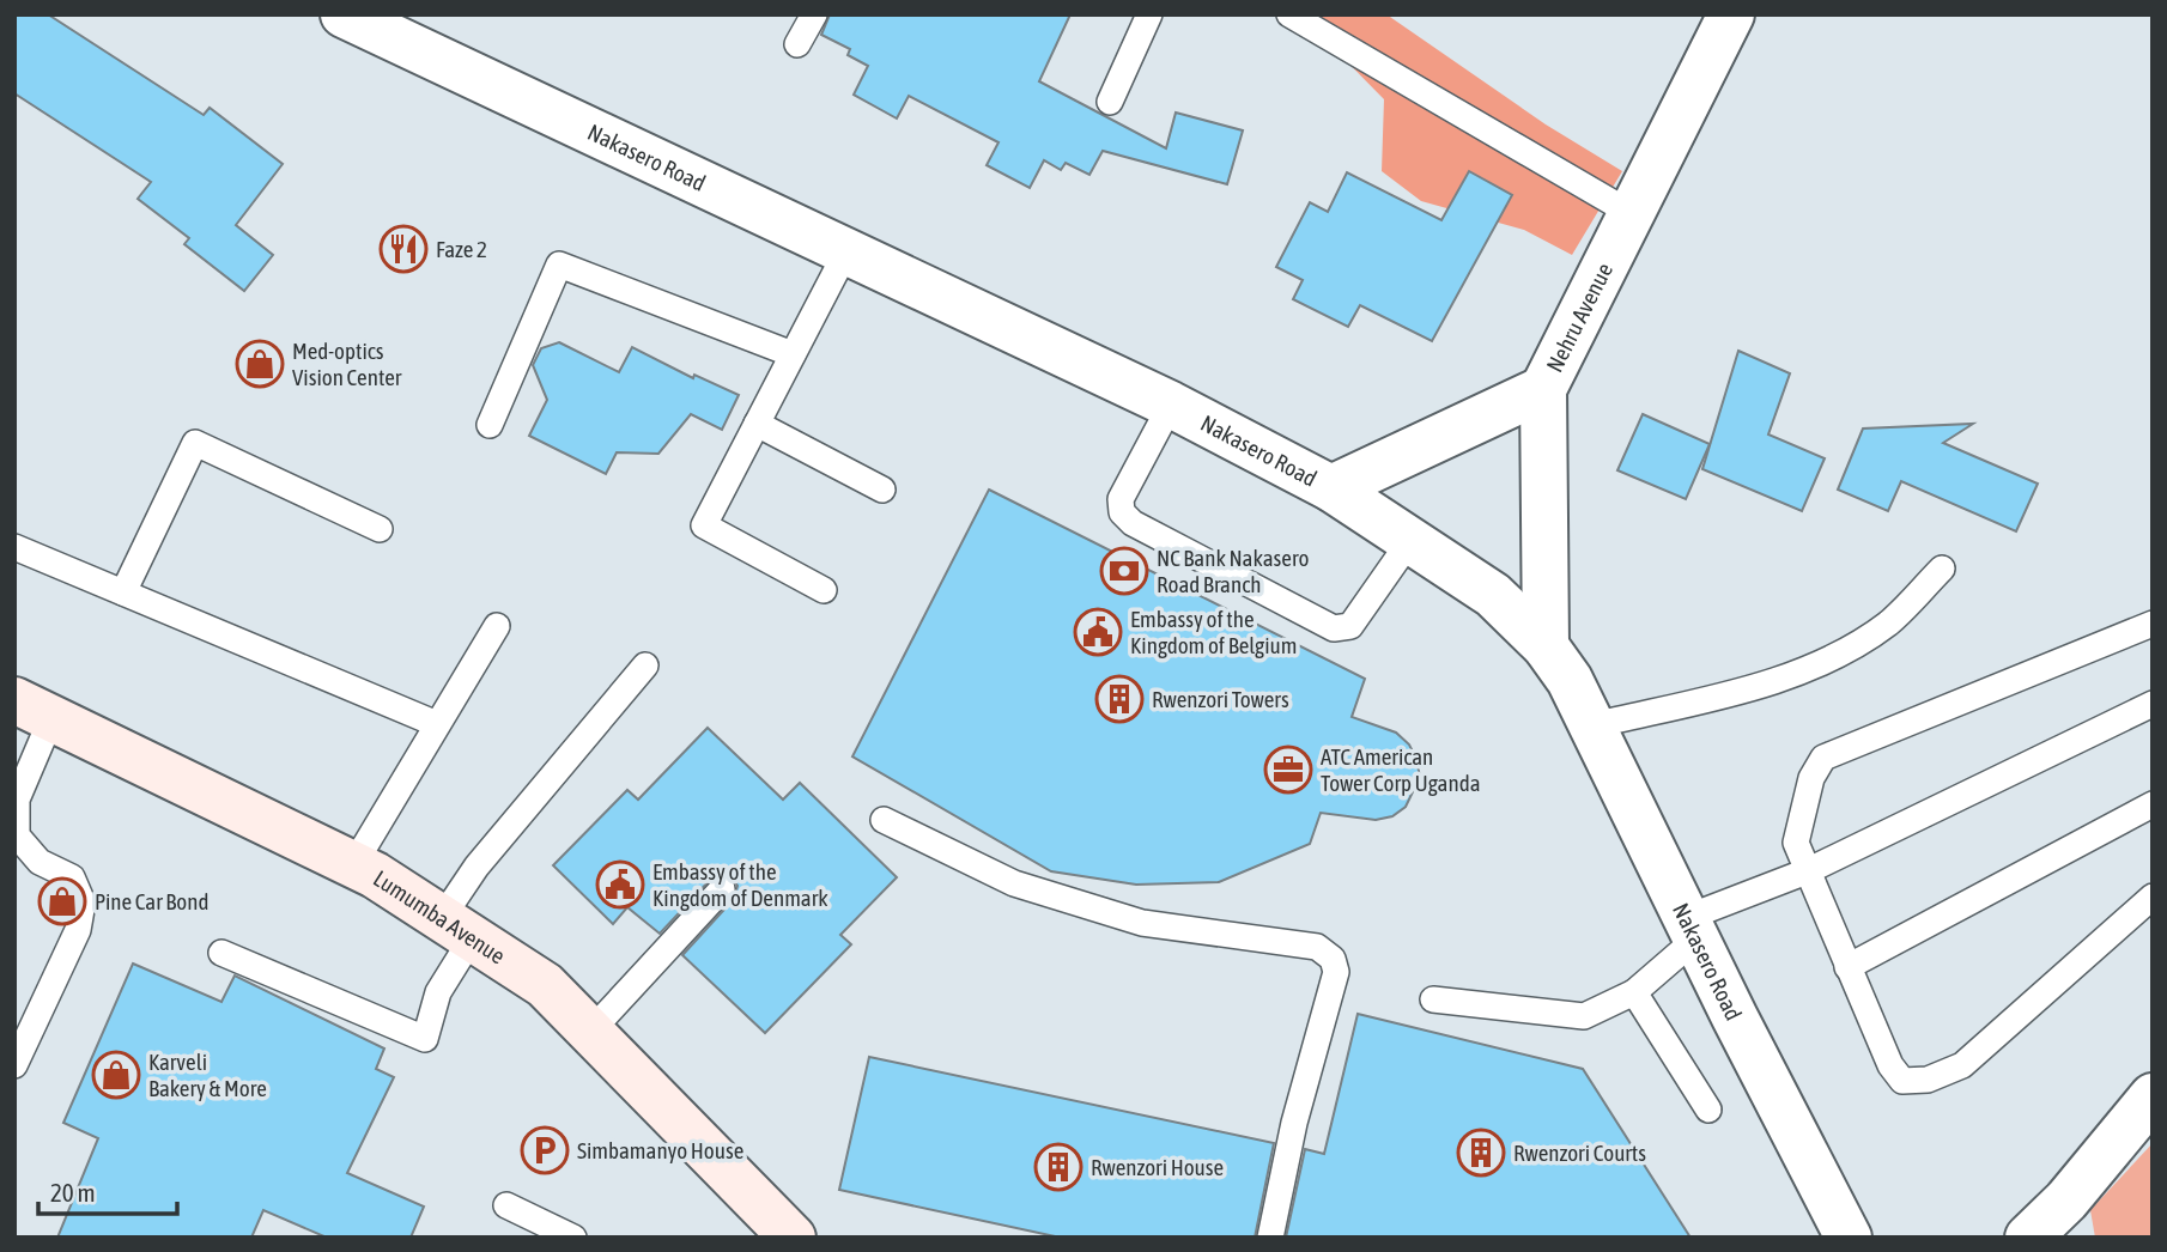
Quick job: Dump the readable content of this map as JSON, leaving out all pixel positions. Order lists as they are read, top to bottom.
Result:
{
  "streets": {
    "main road": ["Lumumba Avenue"],
    "street": ["Nakasero Road", "Nehru Avenue"]
  },
  "crossings": [
    ["Nakasero Road", "Nehru Avenue"]
  ],
  "places": {
    "restaurant": ["Faze 2"],
    "shop": ["Med-optics Vision Center", "Pine Car Bond", "Karveli Bakery & More"],
    "bank": ["NC Bank Nakasero Road Branch"],
    "public building": ["Embassy of the Kingdom of Belgium", "Embassy of the Kingdom of Denmark"],
    "building": ["Rwenzori Towers", "Rwenzori Courts", "Rwenzori House"],
    "office": ["ATC American Tower Corp Uganda"],
    "parking": ["Simbamanyo House"]
  },
  "scale_bar": "20 m"
}
